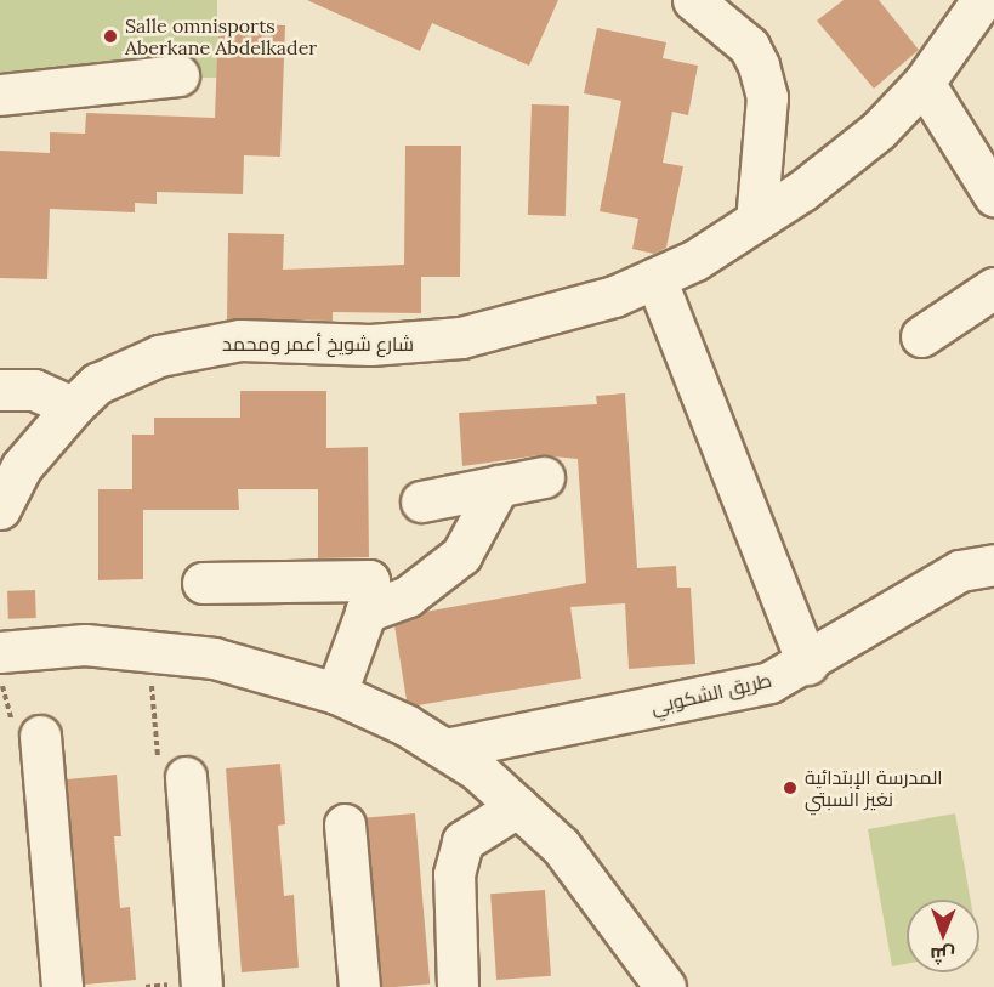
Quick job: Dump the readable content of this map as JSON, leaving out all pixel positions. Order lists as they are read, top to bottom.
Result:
{
  "streets": {
    "street": ["شارع شويخ أعمر ومحمد", "طريق الشكوبي"]
  },
  "places": ["Salle omnisports Aberkane Abdelkader", "المدرسة الإبتدائية نغيز السبتي"],
  "north": "bottom"
}
